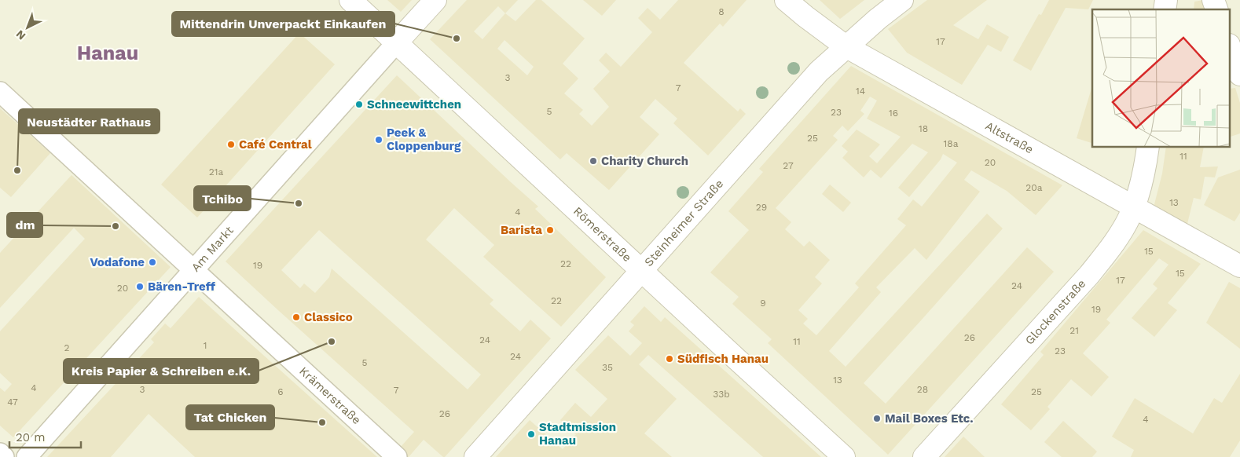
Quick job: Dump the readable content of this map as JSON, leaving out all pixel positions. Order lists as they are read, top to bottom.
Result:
{
  "streets": {
    "street": [
      "Altstraße",
      "Steinheimer Straße",
      "Römerstraße",
      "Am Markt",
      "Glockenstraße",
      "Krämerstraße"
    ]
  },
  "crossings": [
    ["Altstraße", "Steinheimer Straße"],
    ["Altstraße", "Glockenstraße"],
    ["Steinheimer Straße", "Römerstraße"],
    ["Römerstraße", "Am Markt"],
    ["Am Markt", "Krämerstraße"]
  ],
  "districts": ["Hanau"],
  "places": [
    "Mittendrin Unverpackt Einkaufen",
    "Schneewittchen",
    "Peek & Cloppenburg",
    "Café Central",
    "Charity Church",
    "Neustädter Rathaus",
    "Tchibo",
    "dm",
    "Barista",
    "Vodafone",
    "Bären-Treff",
    "Classico",
    "Kreis Papier & Schreiben e.K.",
    "Südfisch Hanau",
    "Mail Boxes Etc.",
    "Tat Chicken",
    "Stadtmission Hanau"
  ],
  "house_numbers": [
    "8",
    "17",
    "3",
    "7",
    "14",
    "5",
    "23",
    "16",
    "18",
    "25",
    "18a",
    "11",
    "20",
    "27",
    "21a",
    "20a",
    "13",
    "29",
    "4",
    "15",
    "22",
    "19",
    "15",
    "17",
    "24",
    "20",
    "22",
    "9",
    "19",
    "21",
    "26",
    "24",
    "11",
    "1",
    "2",
    "23",
    "24",
    "5",
    "35",
    "13",
    "4",
    "3",
    "28",
    "7",
    "6",
    "25",
    "33b",
    "47",
    "26",
    "4"
  ],
  "scale_bar": "20 m",
  "north": "bottom left"
}
